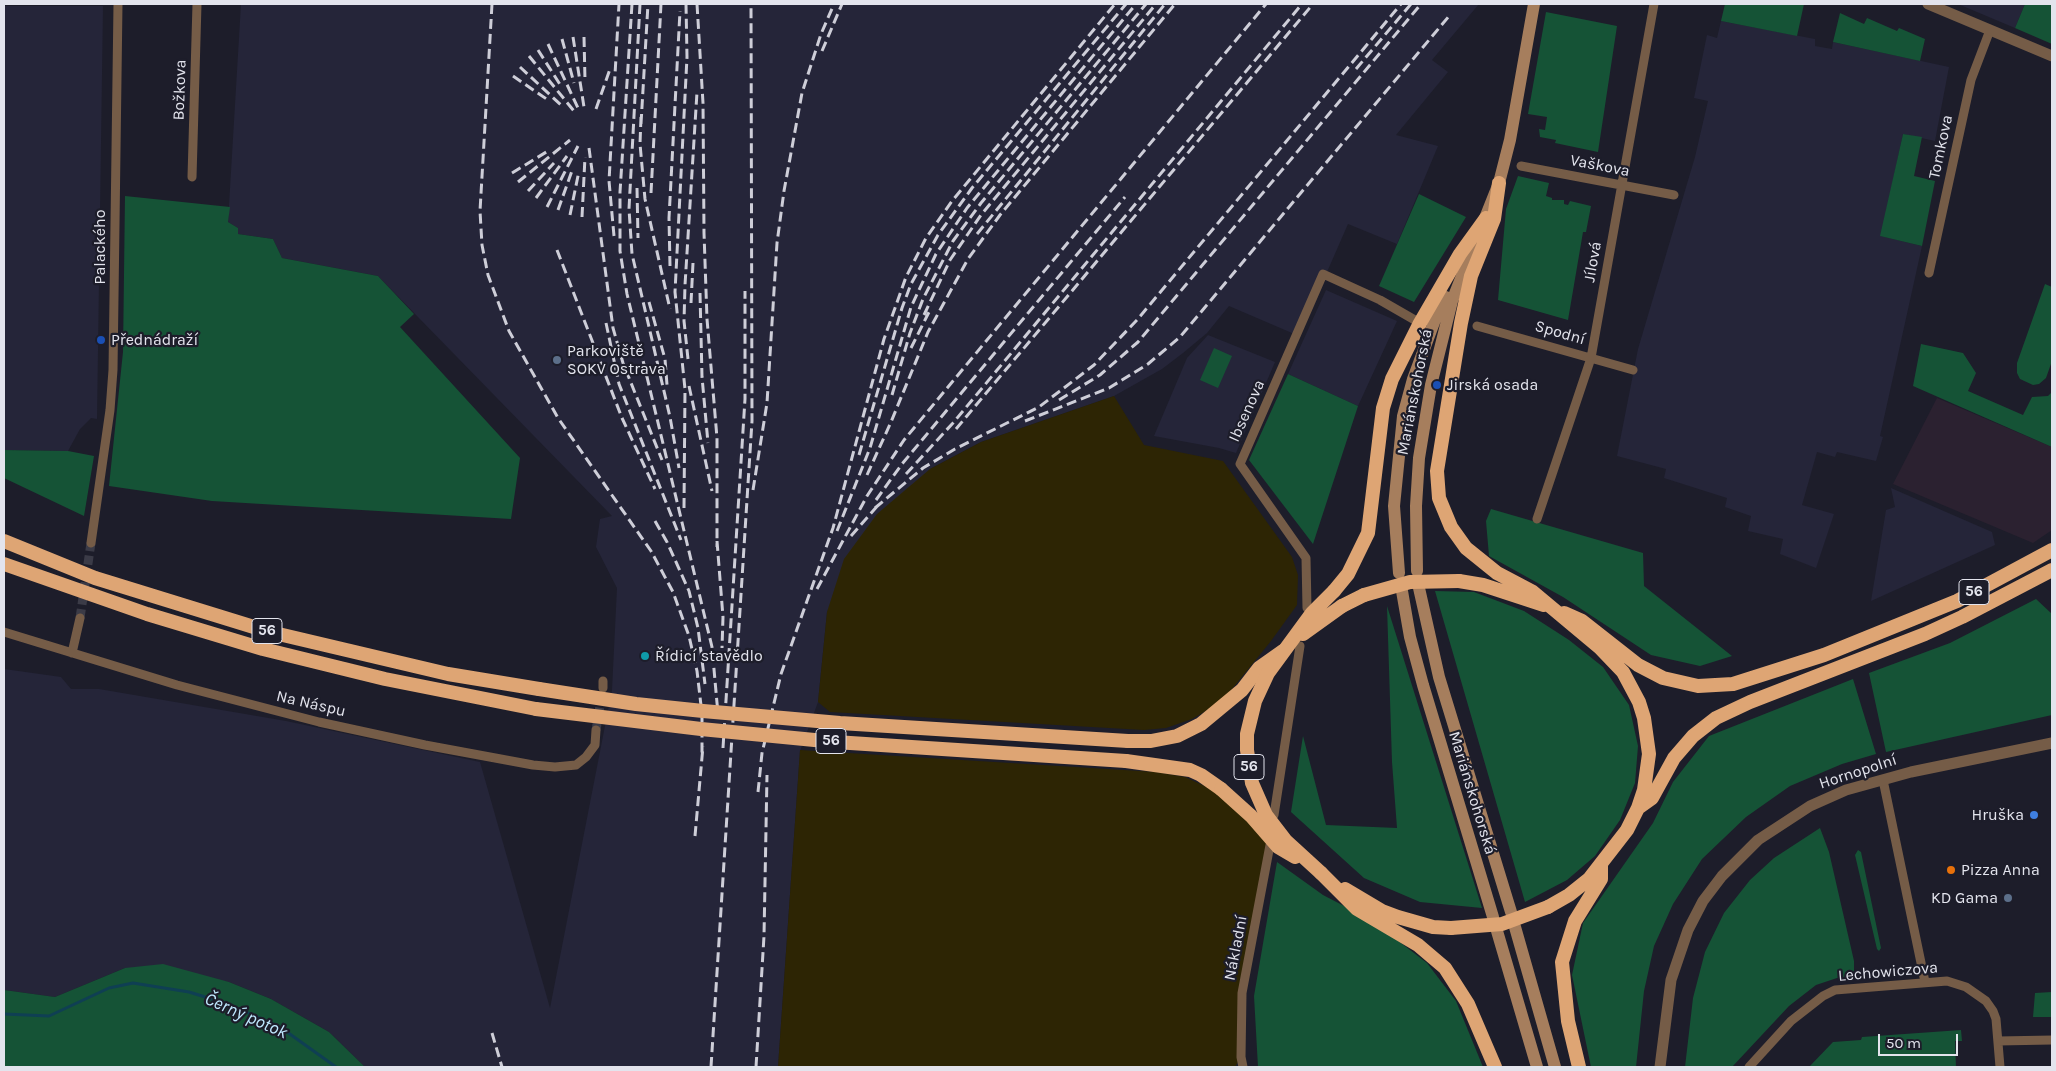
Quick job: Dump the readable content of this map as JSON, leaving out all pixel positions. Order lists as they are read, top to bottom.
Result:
{
  "streets": {
    "highway": ["56"],
    "main road": ["Mariánskohorská"],
    "street": [
      "Božkova",
      "Tomkova",
      "Vaškova",
      "Palackého",
      "Jílová",
      "Spodní",
      "Ibsenova",
      "Na Náspu",
      "Hornopolní",
      "Nákladní",
      "Lechowiczova"
    ]
  },
  "crossings": [
    ["Vaškova", "Jílová"],
    ["Jílová", "Spodní"]
  ],
  "water": ["Černý potok"],
  "places": [
    "Přednádraží",
    "Parkoviště SOKV Ostrava",
    "Jirská osada",
    "Řídicí stavědlo",
    "Hruška",
    "Pizza Anna",
    "KD Gama"
  ],
  "scale_bar": "50 m"
}
